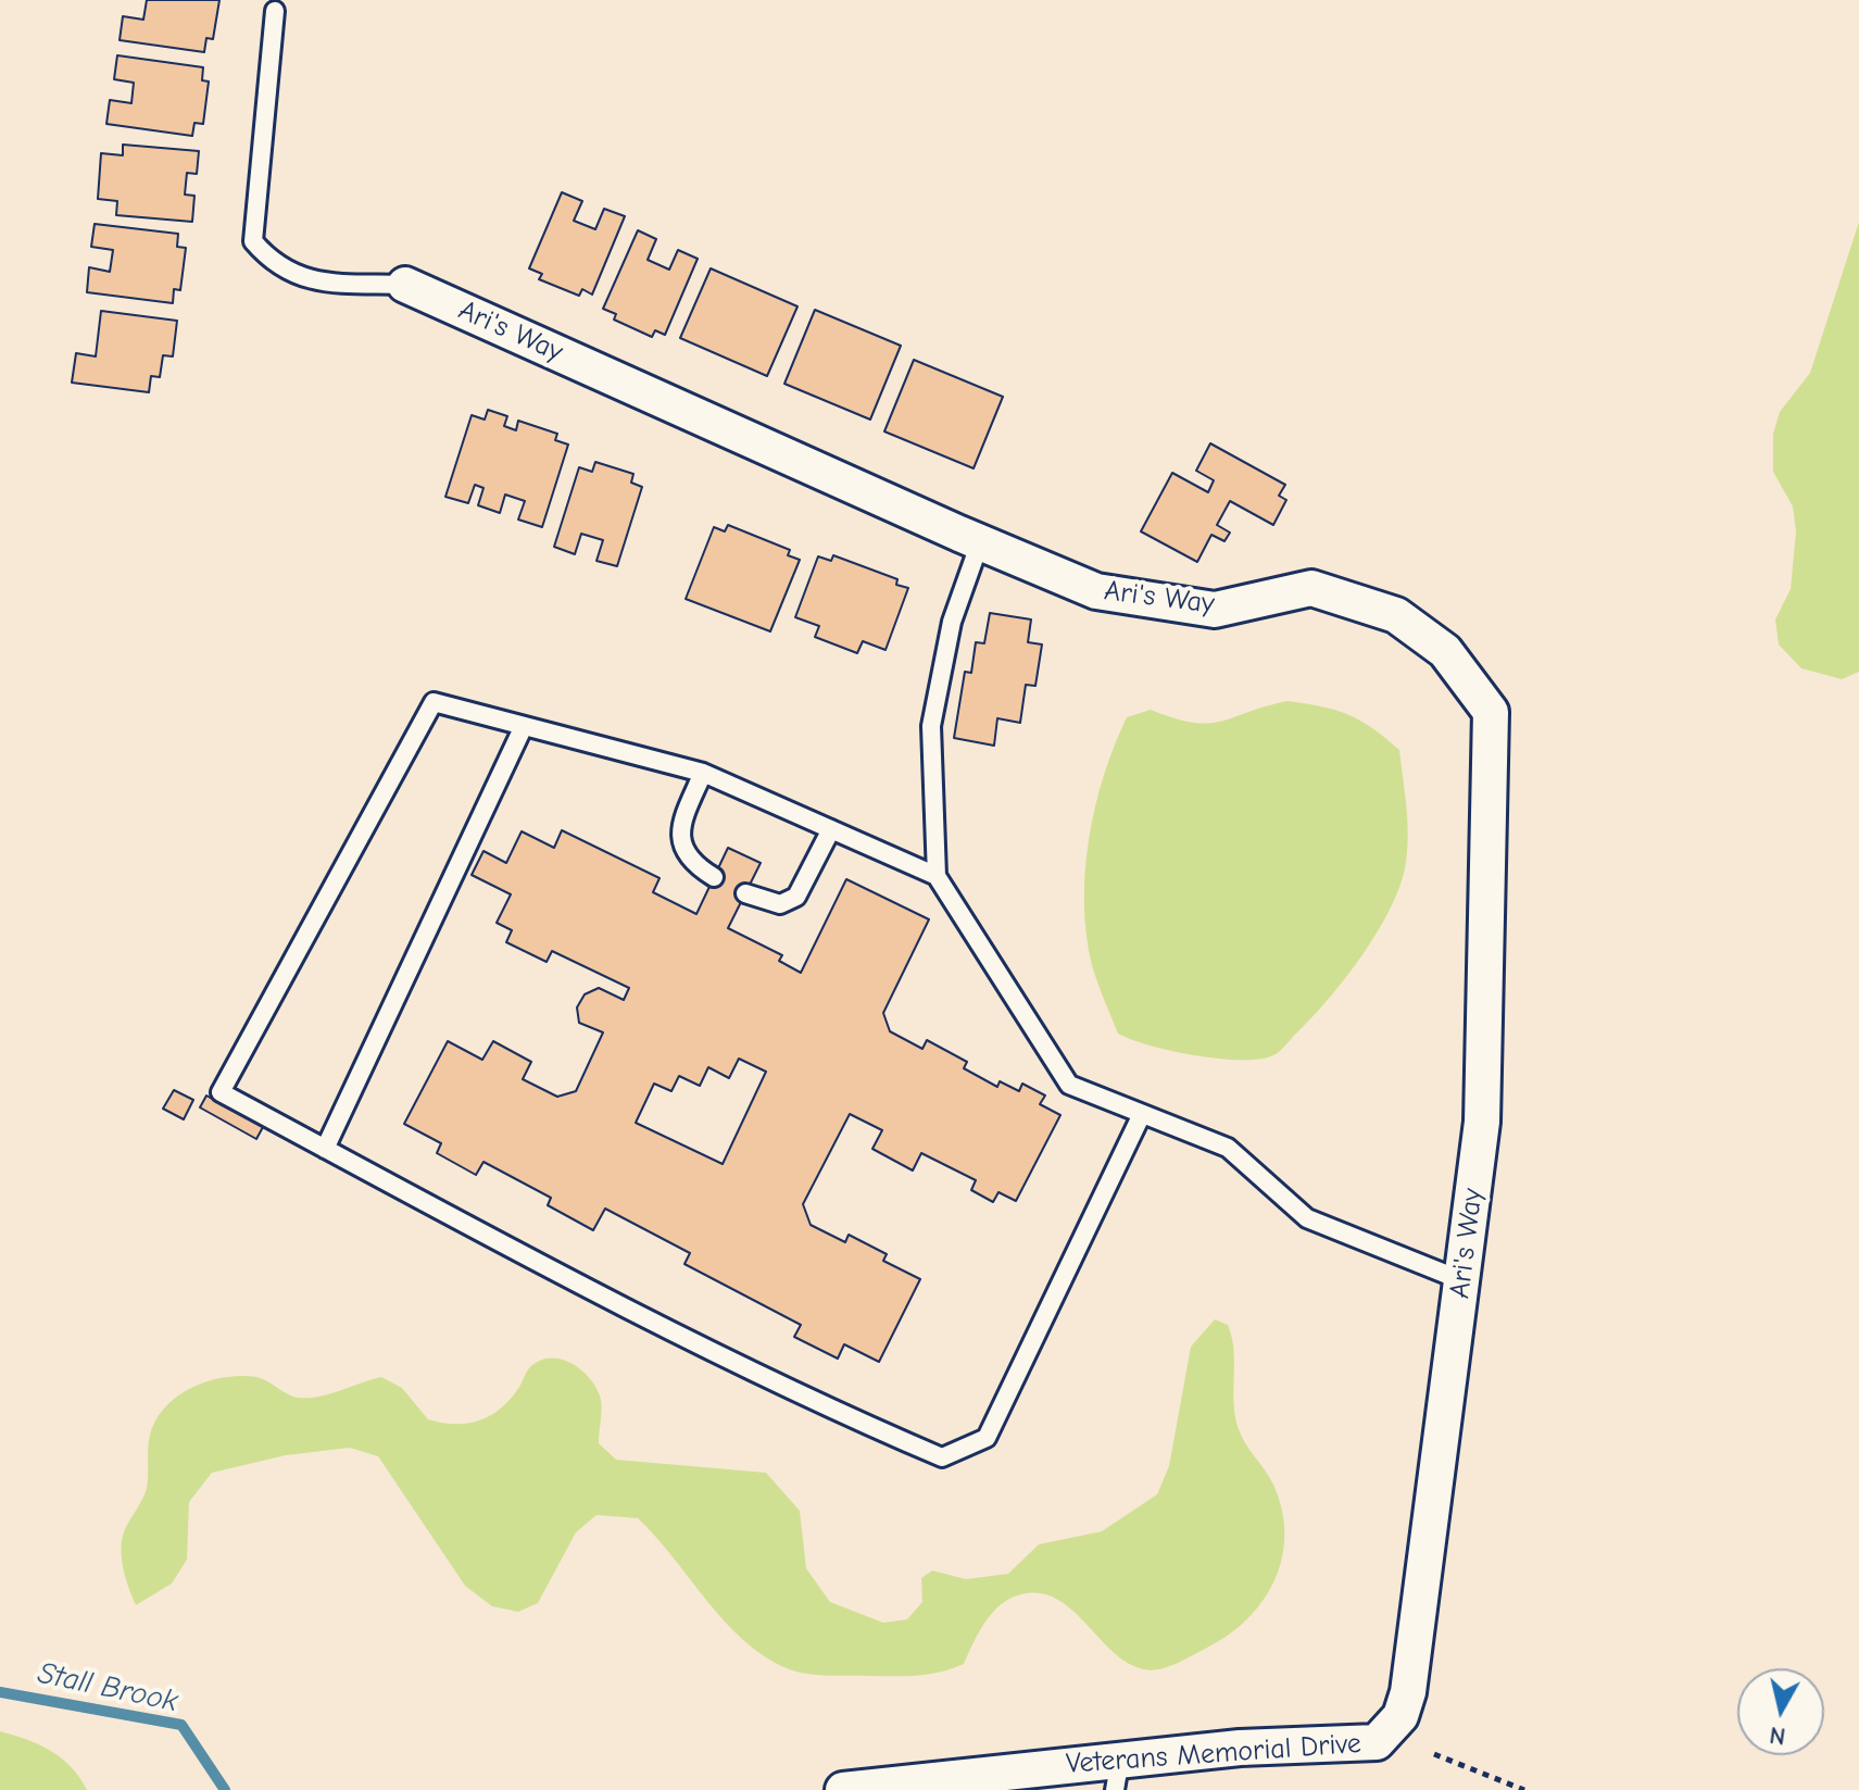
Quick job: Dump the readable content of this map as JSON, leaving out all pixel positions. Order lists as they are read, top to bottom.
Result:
{
  "streets": {
    "street": ["Ari's Way", "Veterans Memorial Drive"]
  },
  "crossings": [
    ["Ari's Way", "Veterans Memorial Drive"]
  ],
  "water": ["Stall Brook"],
  "north": "bottom"
}
